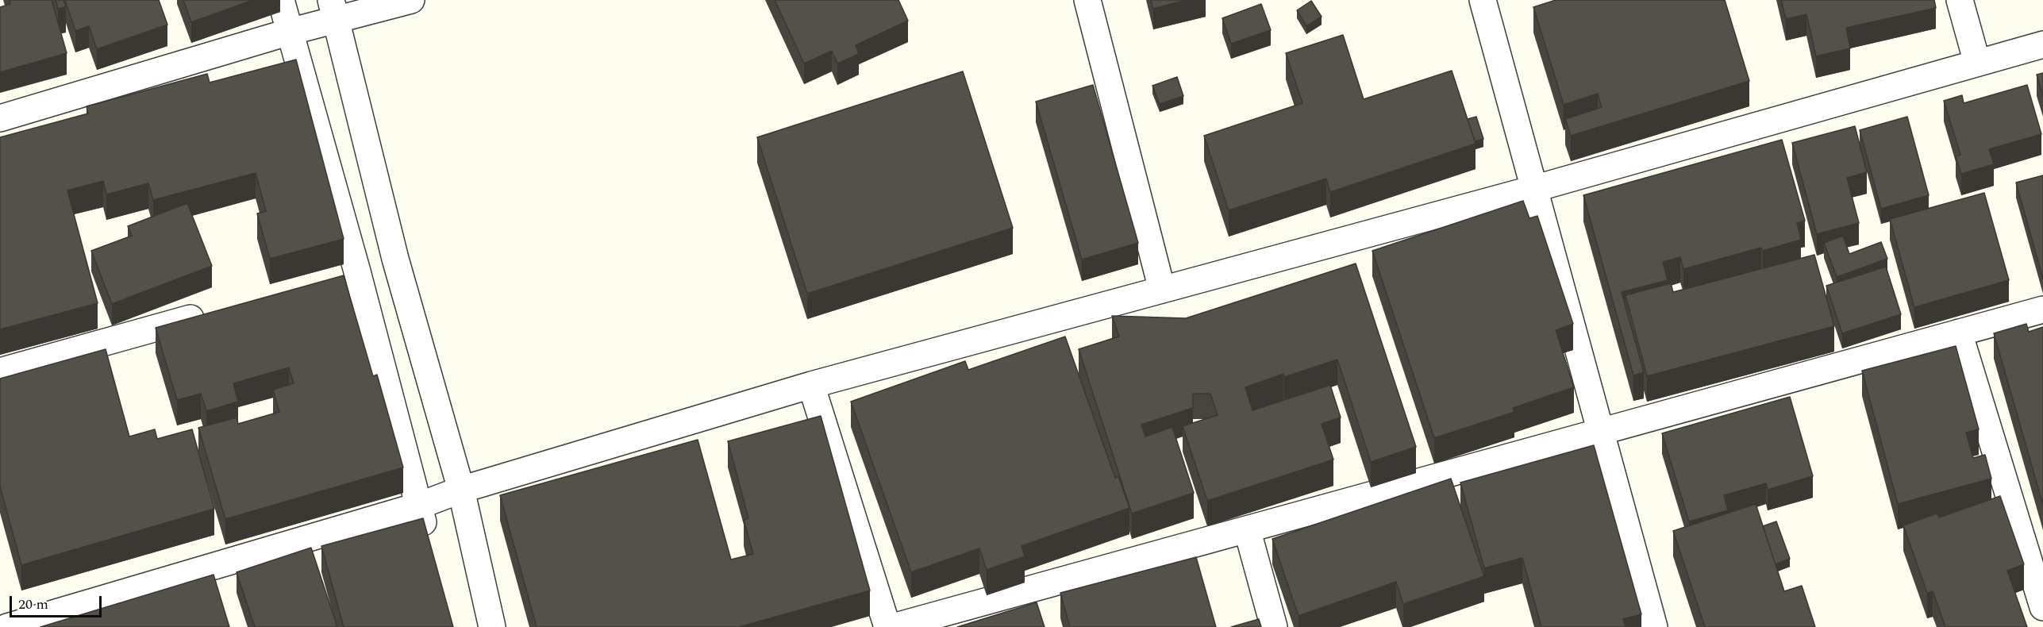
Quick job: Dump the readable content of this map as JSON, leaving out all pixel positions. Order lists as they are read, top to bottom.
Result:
{
  "scale_bar": "20 m"
}
